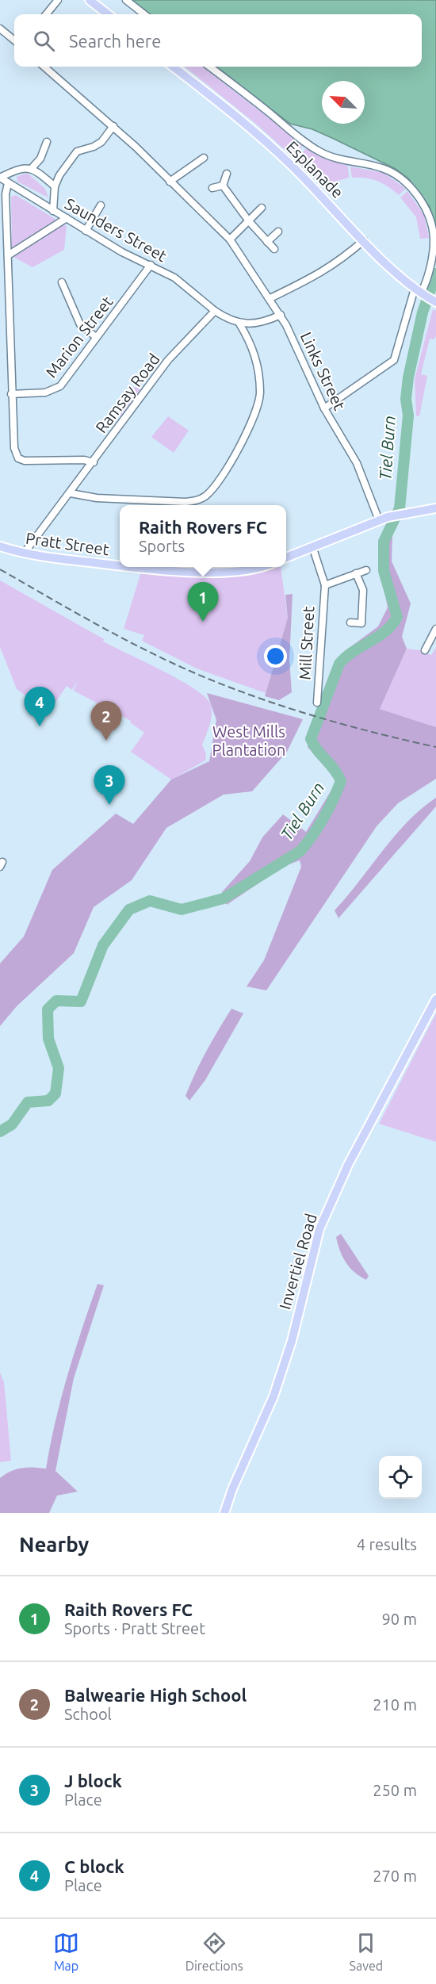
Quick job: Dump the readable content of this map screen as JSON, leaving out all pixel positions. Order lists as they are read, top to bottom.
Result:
{
  "streets": {
    "main road": ["Esplanade", "Pratt Street", "Invertiel Road"],
    "street": [
      "Saunders Street",
      "Marion Street",
      "Links Street",
      "Ramsay Road",
      "Mill Street"
    ]
  },
  "crossings": [
    ["Saunders Street", "Marion Street"],
    ["Saunders Street", "Ramsay Road"],
    ["Ramsay Road", "Pratt Street"]
  ],
  "water": ["Tiel Burn"],
  "parks": ["West Mills Plantation"],
  "north": "top left",
  "page": {
    "search": "Search here",
    "popup": ["Raith Rovers FC", "Sports"],
    "pins": [
      "1",
      "4",
      "2",
      "3"
    ],
    "heading": ["Nearby", "4 results"],
    "list": [
      {
        "mark": "1",
        "name": "Raith Rovers FC",
        "note": "Sports · Pratt Street",
        "value": "90 m"
      },
      {
        "mark": "2",
        "name": "Balwearie High School",
        "note": "School",
        "value": "210 m"
      },
      {
        "mark": "3",
        "name": "J block",
        "note": "Place",
        "value": "250 m"
      },
      {
        "mark": "4",
        "name": "C block",
        "note": "Place",
        "value": "270 m"
      }
    ],
    "nav": ["Map", "Directions", "Saved"]
  }
}
